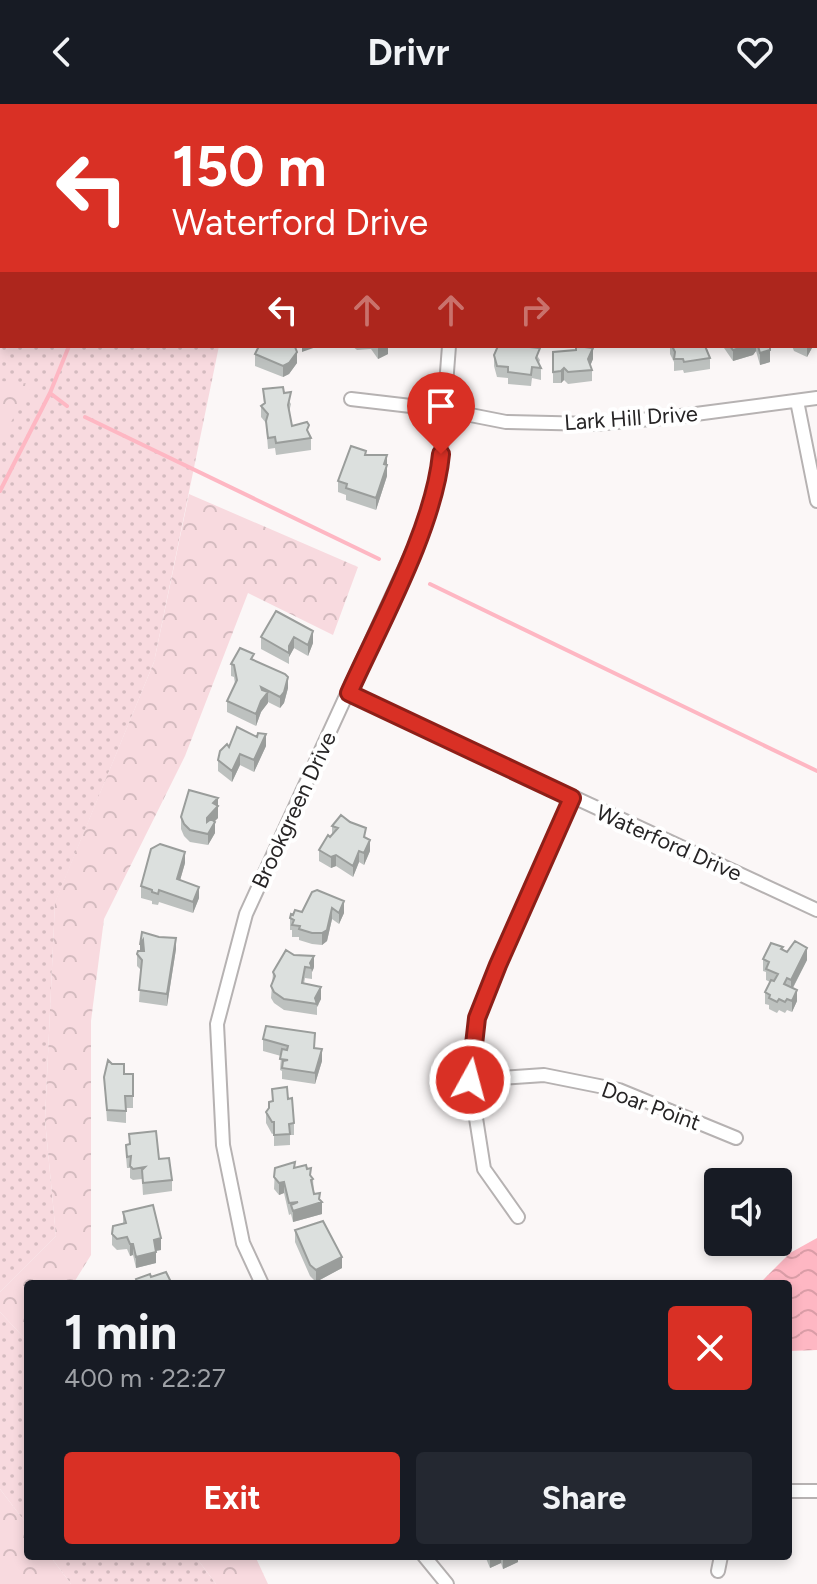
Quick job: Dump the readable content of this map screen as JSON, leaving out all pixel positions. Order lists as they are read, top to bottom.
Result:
{
  "streets": {
    "street": [
      "Lark Hill Drive",
      "Brookgreen Drive",
      "Waterford Drive",
      "Doar Point"
    ]
  },
  "crossings": [
    ["Lark Hill Drive", "Brookgreen Drive"],
    ["Brookgreen Drive", "Waterford Drive"]
  ],
  "page": {
    "header": "Drivr",
    "turn": ["150 m", "Waterford Drive"],
    "heading": ["1 min", "400 m · 22:27"],
    "buttons": ["Exit", "Share"]
  }
}
